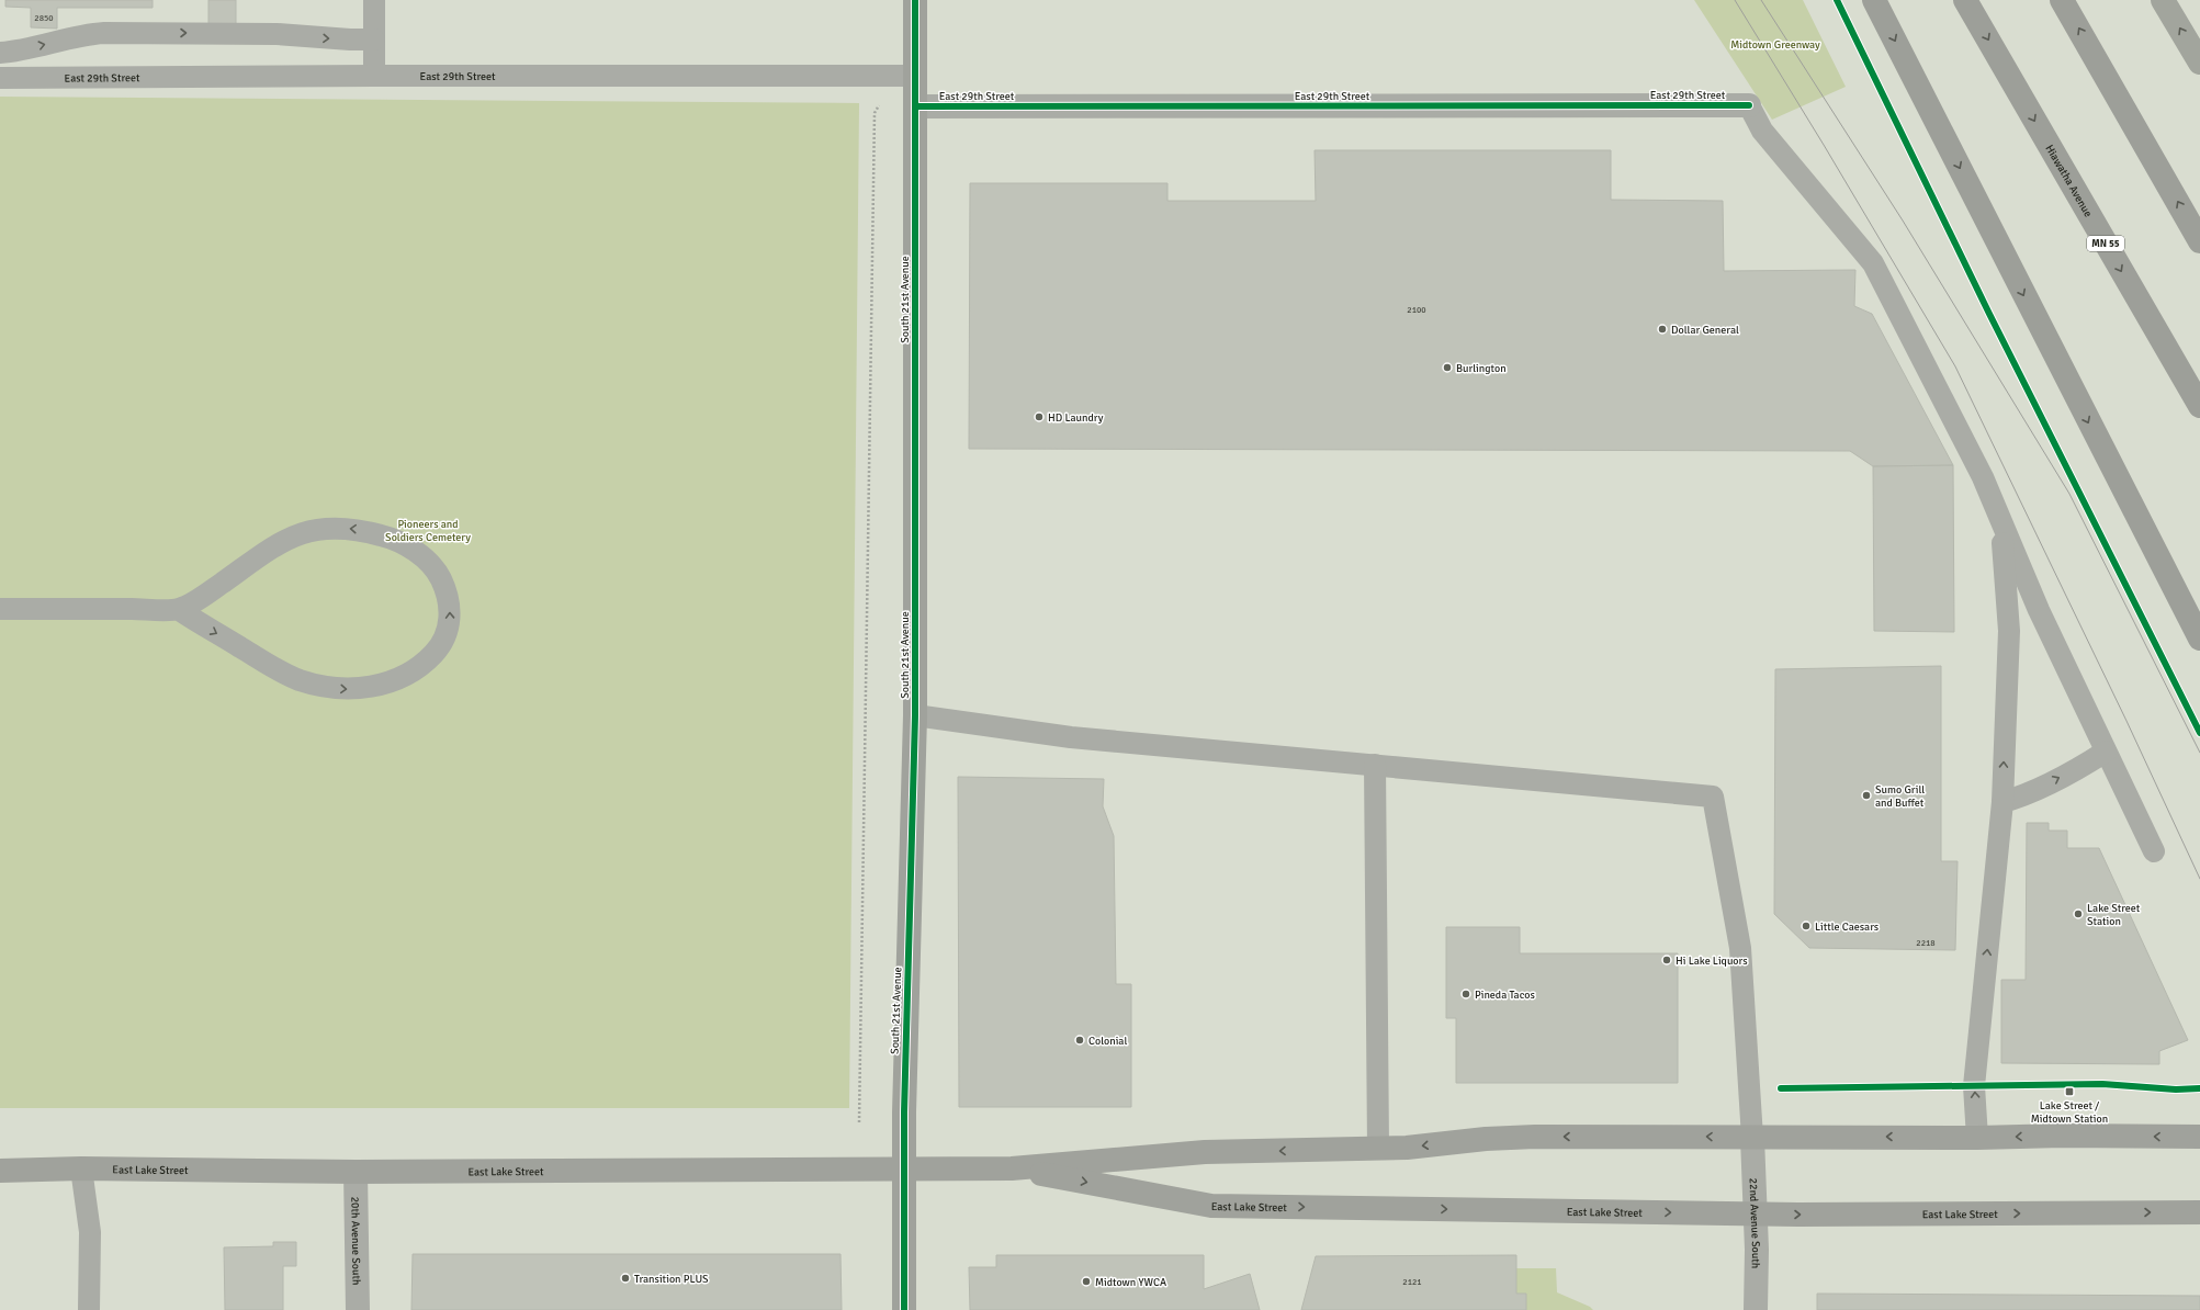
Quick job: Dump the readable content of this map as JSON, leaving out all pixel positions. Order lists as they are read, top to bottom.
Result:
{
  "streets": {
    "highway": ["Hiawatha Avenue", "MN 55"],
    "main road": ["South 21st Avenue", "East Lake Street"],
    "street": ["East 29th Street", "22nd Avenue South", "20th Avenue South"]
  },
  "crossings": [
    ["East 29th Street", "South 21st Avenue"],
    ["South 21st Avenue", "East Lake Street"],
    ["East Lake Street", "22nd Avenue South"],
    ["East Lake Street", "20th Avenue South"]
  ],
  "parks": ["Midtown Greenway", "Pioneers and Soldiers Cemetery"],
  "places": {
    "other": [
      "Dollar General",
      "Burlington",
      "HD Laundry",
      "Sumo Grill and Buffet",
      "Lake Street Station",
      "Little Caesars",
      "Hi Lake Liquors",
      "Pineda Tacos",
      "Colonial",
      "Transition PLUS",
      "Midtown YWCA"
    ],
    "transit": ["Lake Street / Midtown Station"]
  },
  "house_numbers": [
    "2850",
    "2100",
    "2218",
    "2121"
  ]
}
